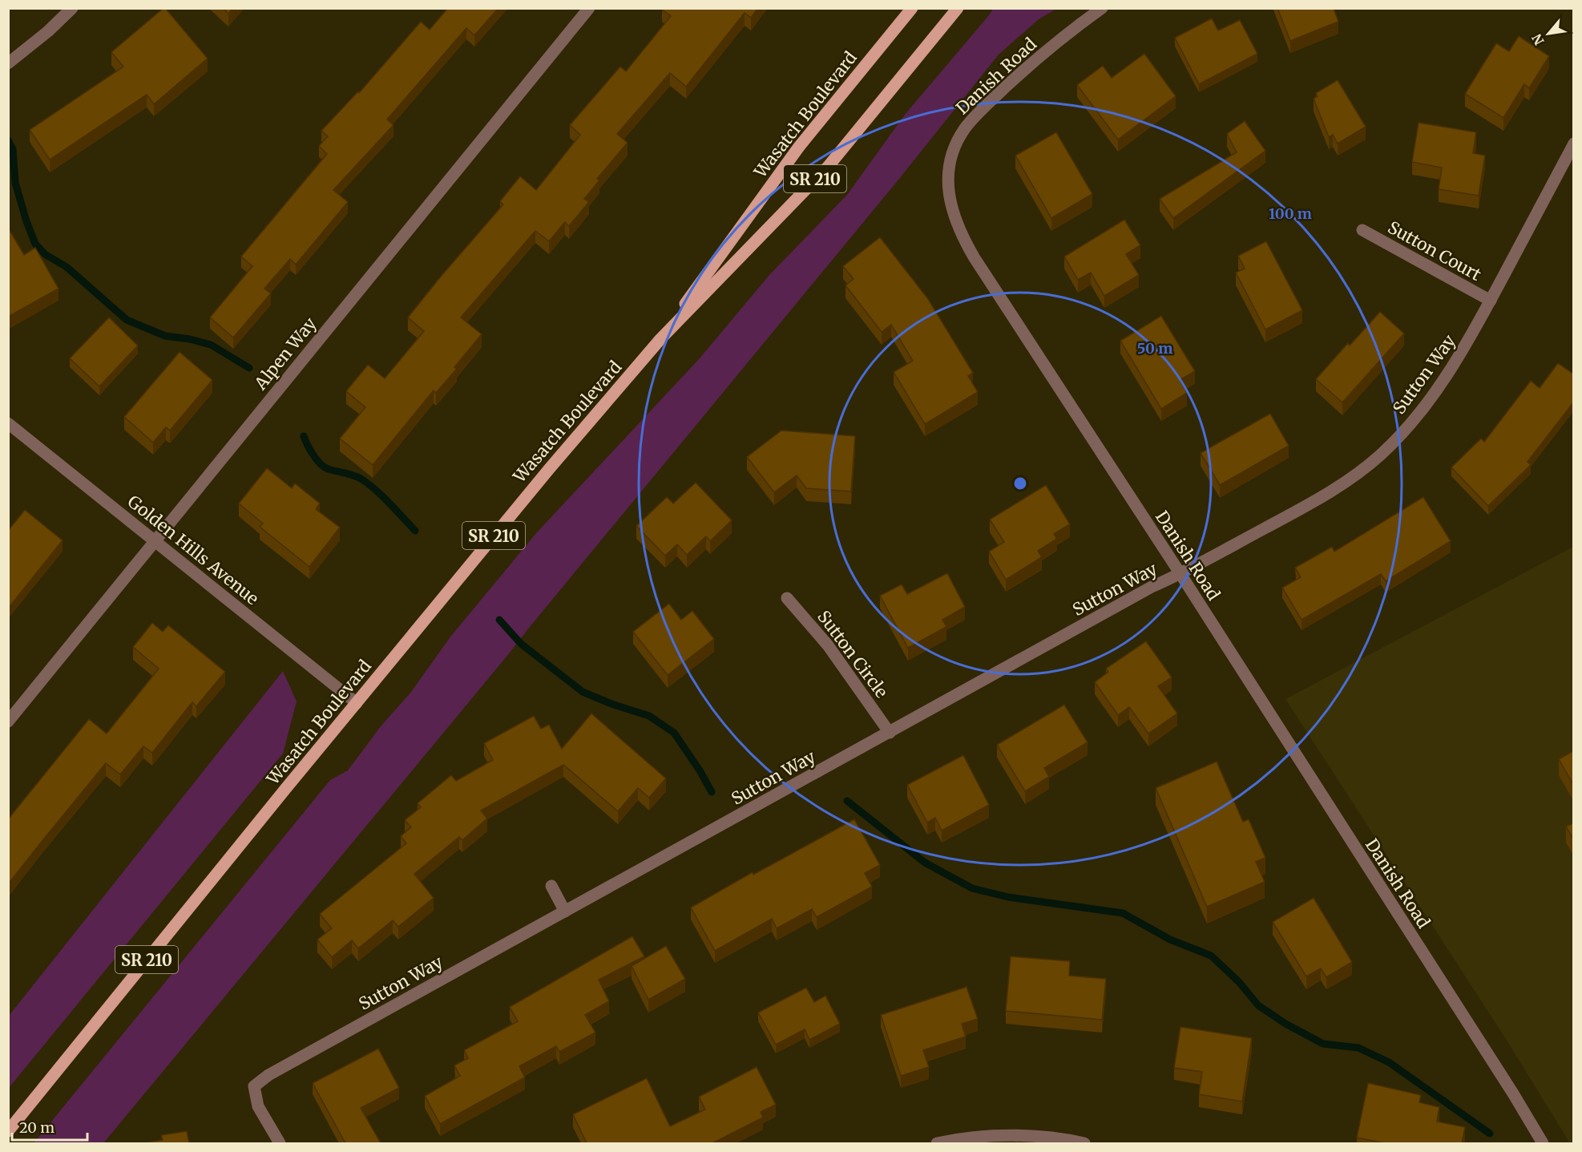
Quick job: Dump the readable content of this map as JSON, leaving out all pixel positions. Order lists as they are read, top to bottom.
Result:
{
  "streets": {
    "main road": ["Wasatch Boulevard", "SR 210"],
    "street": [
      "Danish Road",
      "Sutton Court",
      "Alpen Way",
      "Sutton Way",
      "Golden Hills Avenue",
      "Sutton Circle"
    ]
  },
  "crossings": [
    ["Danish Road", "Sutton Way"],
    ["Wasatch Boulevard", "Golden Hills Avenue"],
    ["Sutton Court", "Sutton Way"],
    ["Alpen Way", "Golden Hills Avenue"],
    ["Sutton Way", "Sutton Circle"]
  ],
  "scale_bar": "20 m",
  "north": "bottom left",
  "rings": ["100 m", "50 m"]
}
